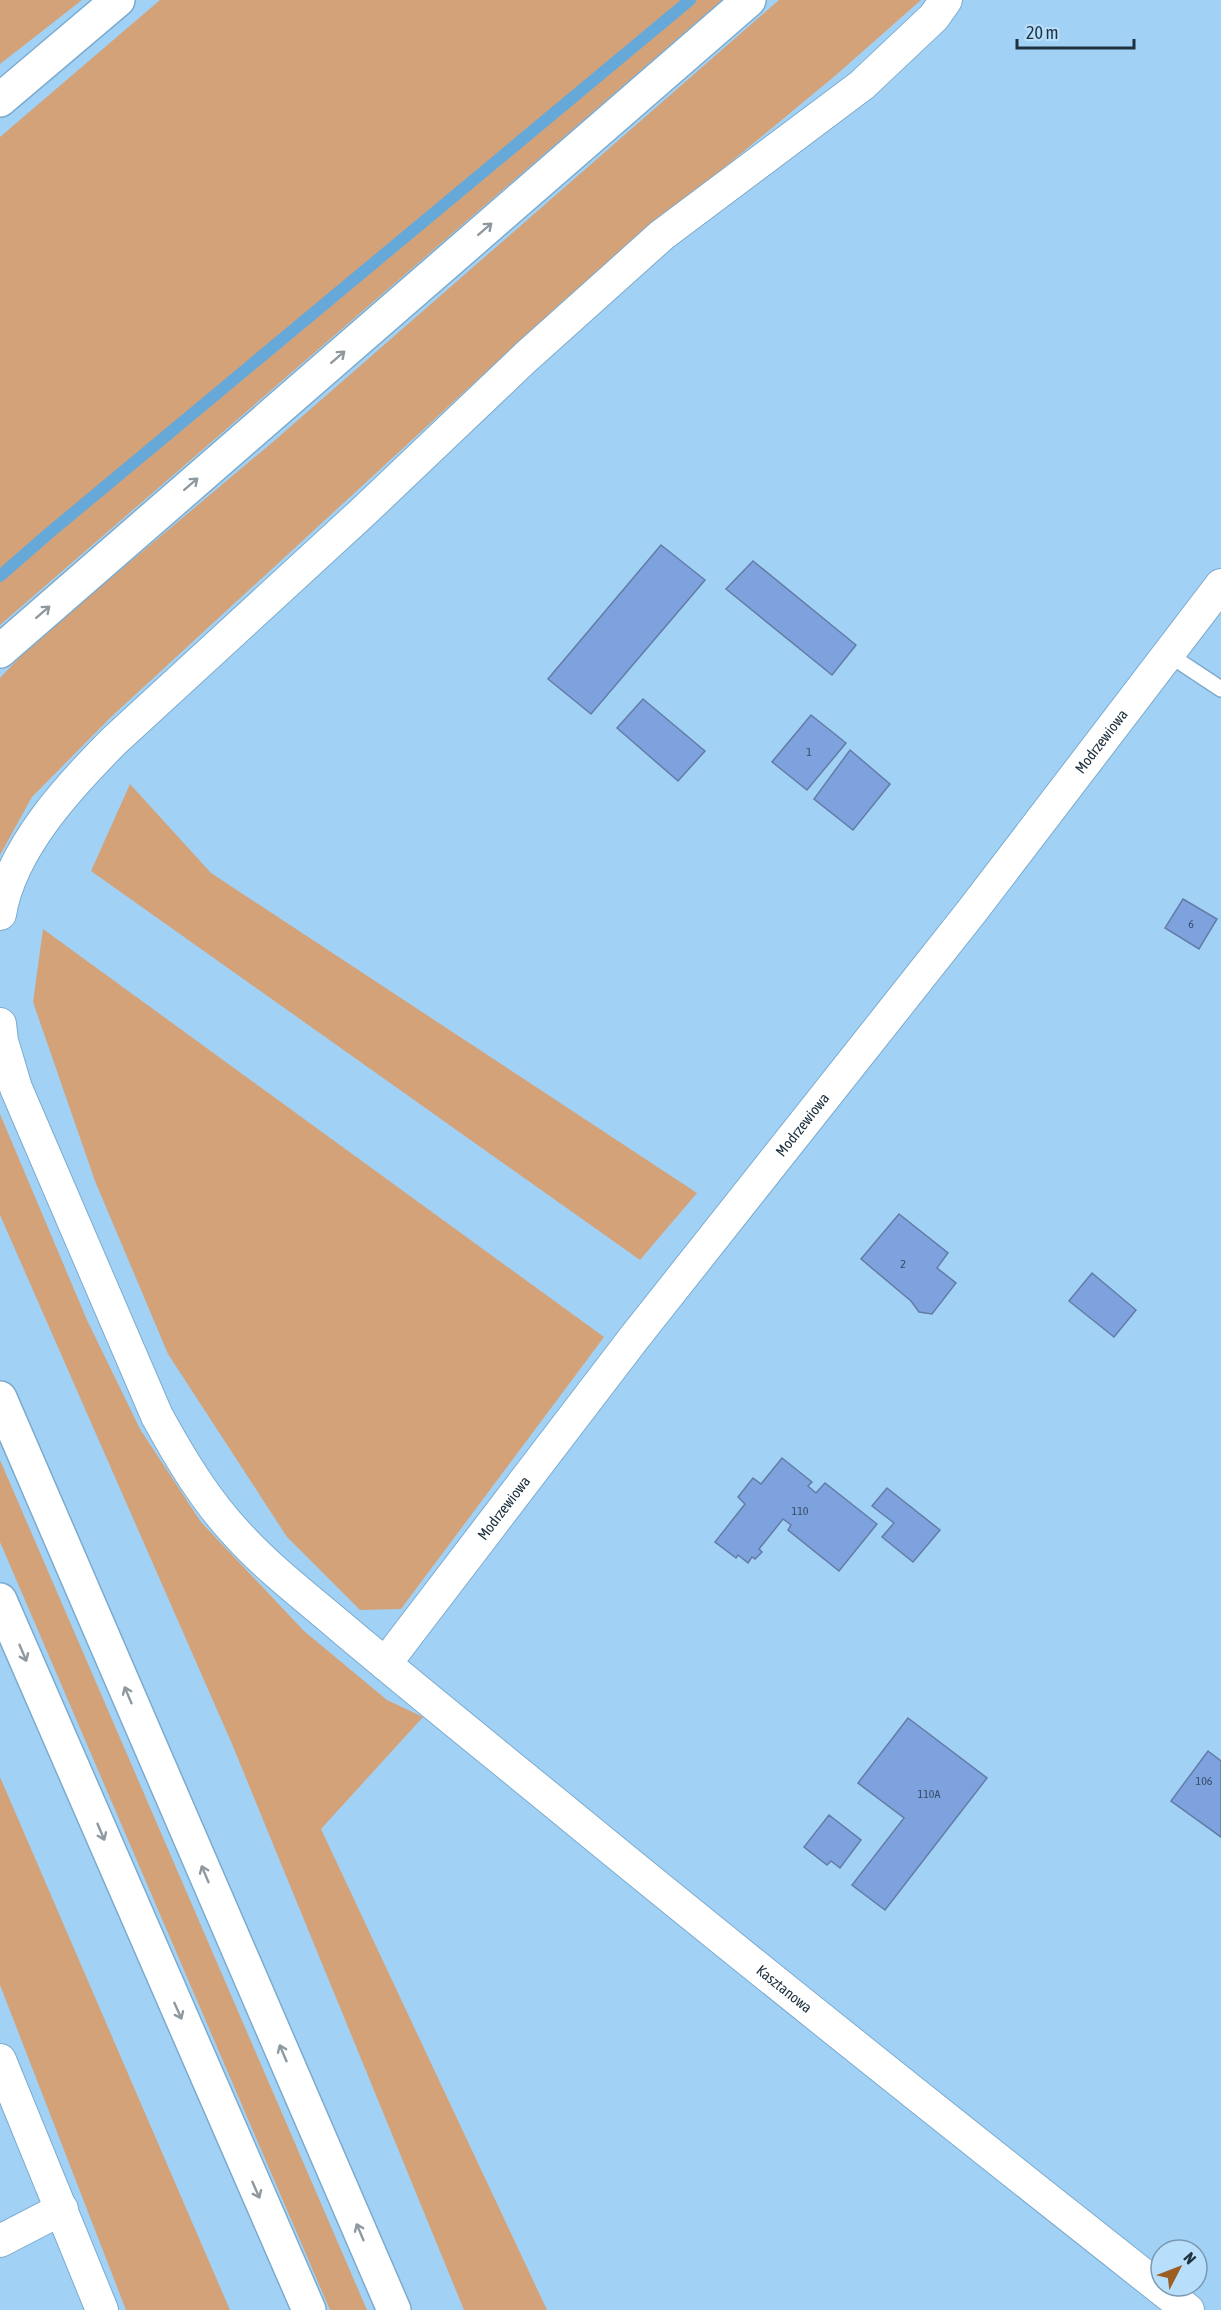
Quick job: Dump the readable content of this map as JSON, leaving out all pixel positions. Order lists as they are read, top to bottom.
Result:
{
  "streets": {
    "street": ["Modrzewiowa", "Kasztanowa"]
  },
  "crossings": [
    ["Modrzewiowa", "Kasztanowa"]
  ],
  "house_numbers": [
    "1",
    "6",
    "2",
    "110",
    "106",
    "110A"
  ],
  "scale_bar": "20 m",
  "north": "top right"
}
